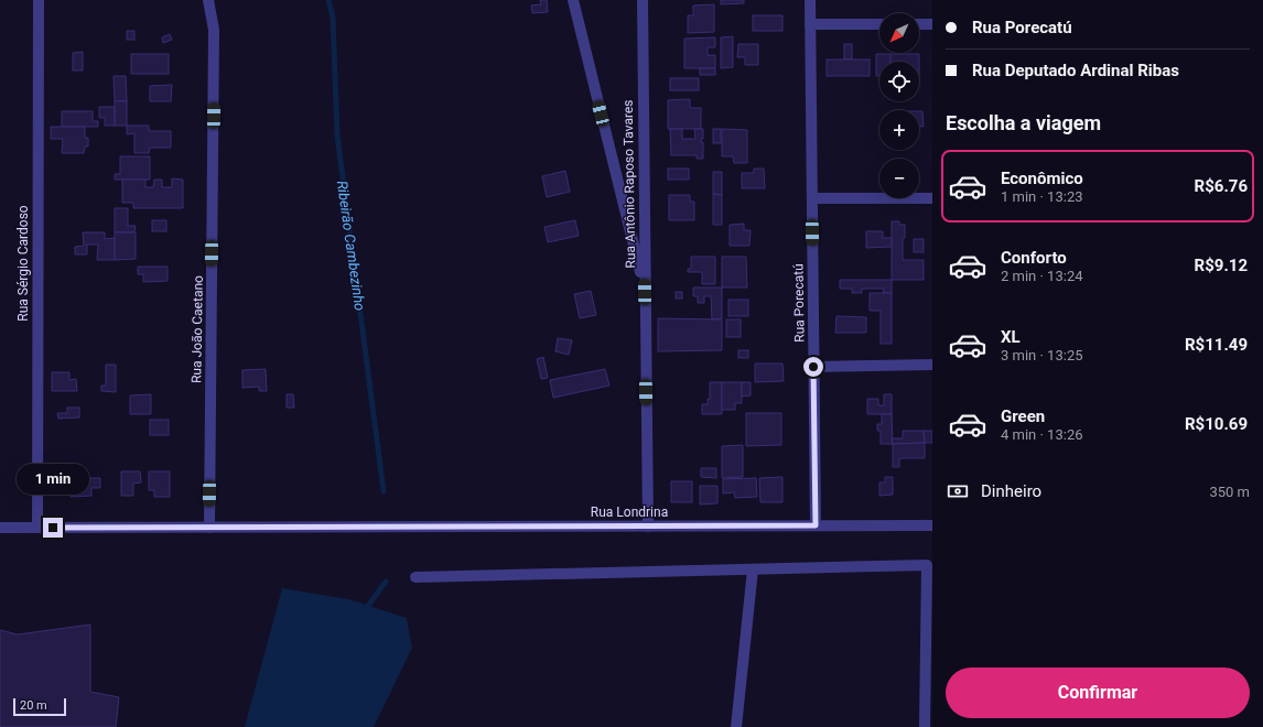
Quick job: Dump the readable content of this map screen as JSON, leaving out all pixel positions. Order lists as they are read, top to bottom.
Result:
{
  "streets": {
    "street": [
      "Rua Antônio Raposo Tavares",
      "Rua Sérgio Cardoso",
      "Rua Porecatú",
      "Rua João Caetano",
      "Rua Londrina"
    ]
  },
  "crossings": [
    ["Rua Antônio Raposo Tavares", "Rua Londrina"],
    ["Rua Sérgio Cardoso", "Rua Londrina"],
    ["Rua Porecatú", "Rua Londrina"],
    ["Rua João Caetano", "Rua Londrina"]
  ],
  "water": ["Ribeirão Cambezinho"],
  "scale_bar": "20 m",
  "north": "bottom left",
  "page": {
    "banner": ["Rua Porecatú", "Rua Deputado Ardinal Ribas"],
    "map_buttons": ["+", "−"],
    "heading": "Escolha a viagem",
    "list": [
      {
        "name": "Econômico",
        "note": "1 min · 13:23",
        "value": "R$6.76"
      },
      {
        "name": "Conforto",
        "note": "2 min · 13:24",
        "value": "R$9.12"
      },
      {
        "name": "XL",
        "note": "3 min · 13:25",
        "value": "R$11.49"
      },
      {
        "name": "Green",
        "note": "4 min · 13:26",
        "value": "R$10.69"
      }
    ],
    "bubble": "1 min",
    "pay": ["Dinheiro", "350 m"],
    "buttons": "Confirmar",
    "scale": "20 m"
  }
}
